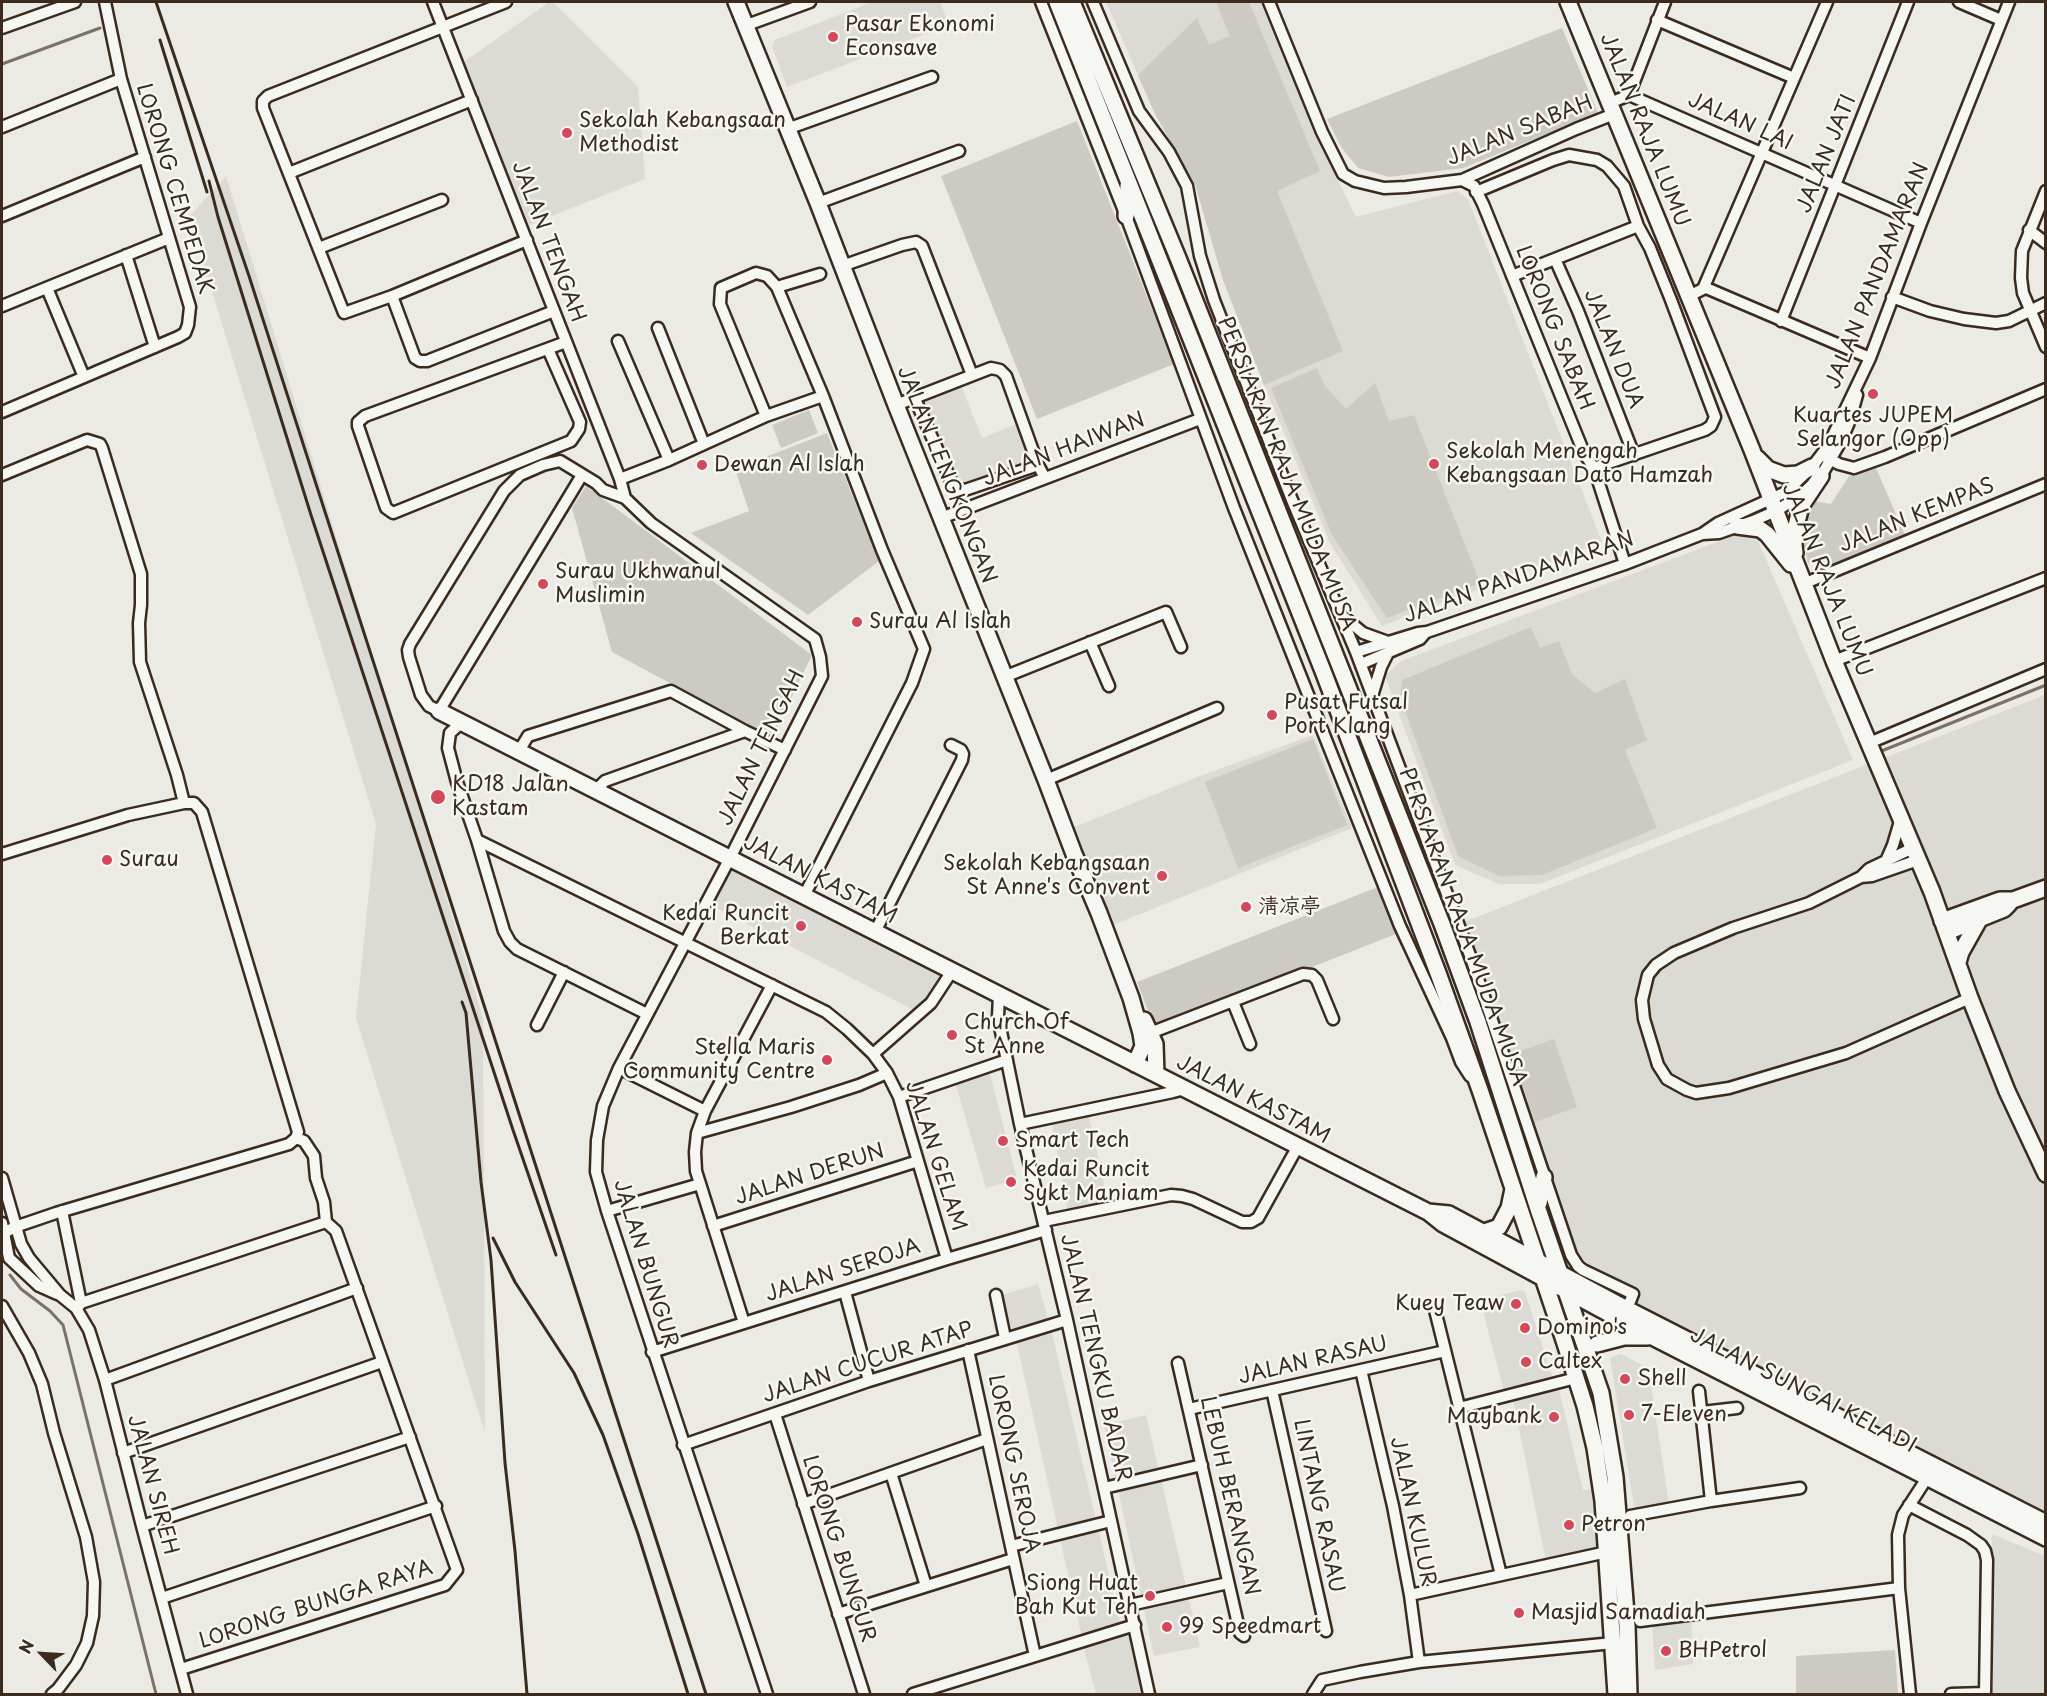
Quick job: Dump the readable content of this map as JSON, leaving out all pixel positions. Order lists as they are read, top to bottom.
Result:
{
  "streets": {
    "street": [
      "JALAN LAI",
      "JALAN RAJA LUMU",
      "JALAN SABAH",
      "JALAN JATI",
      "LORONG CEMPEDAK",
      "JALAN TENGAH",
      "JALAN PANDAMARAN",
      "LORONG SABAH",
      "JALAN DUA",
      "JALAN HAIWAN",
      "PERSIARAN RAJA MUDA MUSA",
      "JALAN LENGKONGAN",
      "JALAN KEMPAS",
      "JALAN KASTAM",
      "JALAN GELAM",
      "JALAN DERUN",
      "JALAN BUNGUR",
      "JALAN SEROJA",
      "JALAN TENGKU BADAR",
      "JALAN RASAU",
      "JALAN CUCUR ATAP",
      "JALAN SUNGAI KELADI",
      "LORONG SEROJA",
      "JALAN SIREH",
      "LEBUH BERANGAN",
      "LINTANG RASAU",
      "JALAN KULUR",
      "LORONG BUNGUR",
      "LORONG BUNGA RAYA"
    ]
  },
  "crossings": [
    ["JALAN LAI", "JALAN JATI"],
    ["JALAN LAI", "JALAN PANDAMARAN"],
    ["JALAN RAJA LUMU", "JALAN SABAH"],
    ["JALAN RAJA LUMU", "JALAN PANDAMARAN"],
    ["JALAN RAJA LUMU", "JALAN KEMPAS"],
    ["JALAN SABAH", "LORONG SABAH"],
    ["JALAN TENGAH", "JALAN KASTAM"],
    ["JALAN TENGAH", "JALAN BUNGUR"],
    ["JALAN PANDAMARAN", "LORONG SABAH"],
    ["JALAN HAIWAN", "JALAN LENGKONGAN"],
    ["PERSIARAN RAJA MUDA MUSA", "JALAN KASTAM"],
    ["PERSIARAN RAJA MUDA MUSA", "JALAN SUNGAI KELADI"],
    ["JALAN LENGKONGAN", "JALAN KASTAM"],
    ["JALAN KASTAM", "JALAN BUNGUR"],
    ["JALAN KASTAM", "JALAN SEROJA"],
    ["JALAN KASTAM", "JALAN TENGKU BADAR"],
    ["JALAN KASTAM", "JALAN SUNGAI KELADI"],
    ["JALAN GELAM", "JALAN DERUN"],
    ["JALAN GELAM", "JALAN BUNGUR"],
    ["JALAN GELAM", "JALAN SEROJA"],
    ["JALAN BUNGUR", "JALAN SEROJA"],
    ["JALAN BUNGUR", "JALAN CUCUR ATAP"],
    ["JALAN SEROJA", "JALAN TENGKU BADAR"],
    ["JALAN TENGKU BADAR", "JALAN CUCUR ATAP"],
    ["JALAN RASAU", "LEBUH BERANGAN"],
    ["JALAN RASAU", "LINTANG RASAU"],
    ["JALAN RASAU", "JALAN KULUR"],
    ["JALAN CUCUR ATAP", "LORONG SEROJA"],
    ["JALAN CUCUR ATAP", "LORONG BUNGUR"],
    ["JALAN SIREH", "LORONG BUNGA RAYA"]
  ],
  "places": [
    "Pasar Ekonomi Econsave",
    "Sekolah Kebangsaan Methodist",
    "Kuartes JUPEM Selangor (Opp)",
    "Sekolah Menengah Kebangsaan Dato Hamzah",
    "Dewan Al Islah",
    "Surau Ukhwanul Muslimin",
    "Surau Al Islah",
    "Pusat Futsal Port Klang",
    "KD18 Jalan Kastam",
    "Surau",
    "Sekolah Kebangsaan St Anne's Convent",
    "清凉亭",
    "Kedai Runcit Berkat",
    "Church Of St Anne",
    "Stella Maris Community Centre",
    "Smart Tech",
    "Kedai Runcit Sykt Maniam",
    "Kuey Teaw",
    "Domino's",
    "Caltex",
    "Shell",
    "7-Eleven",
    "Maybank",
    "Petron",
    "Siong Huat Bah Kut Teh",
    "Masjid Samadiah",
    "99 Speedmart",
    "BHPetrol"
  ],
  "north": "top left"
}
